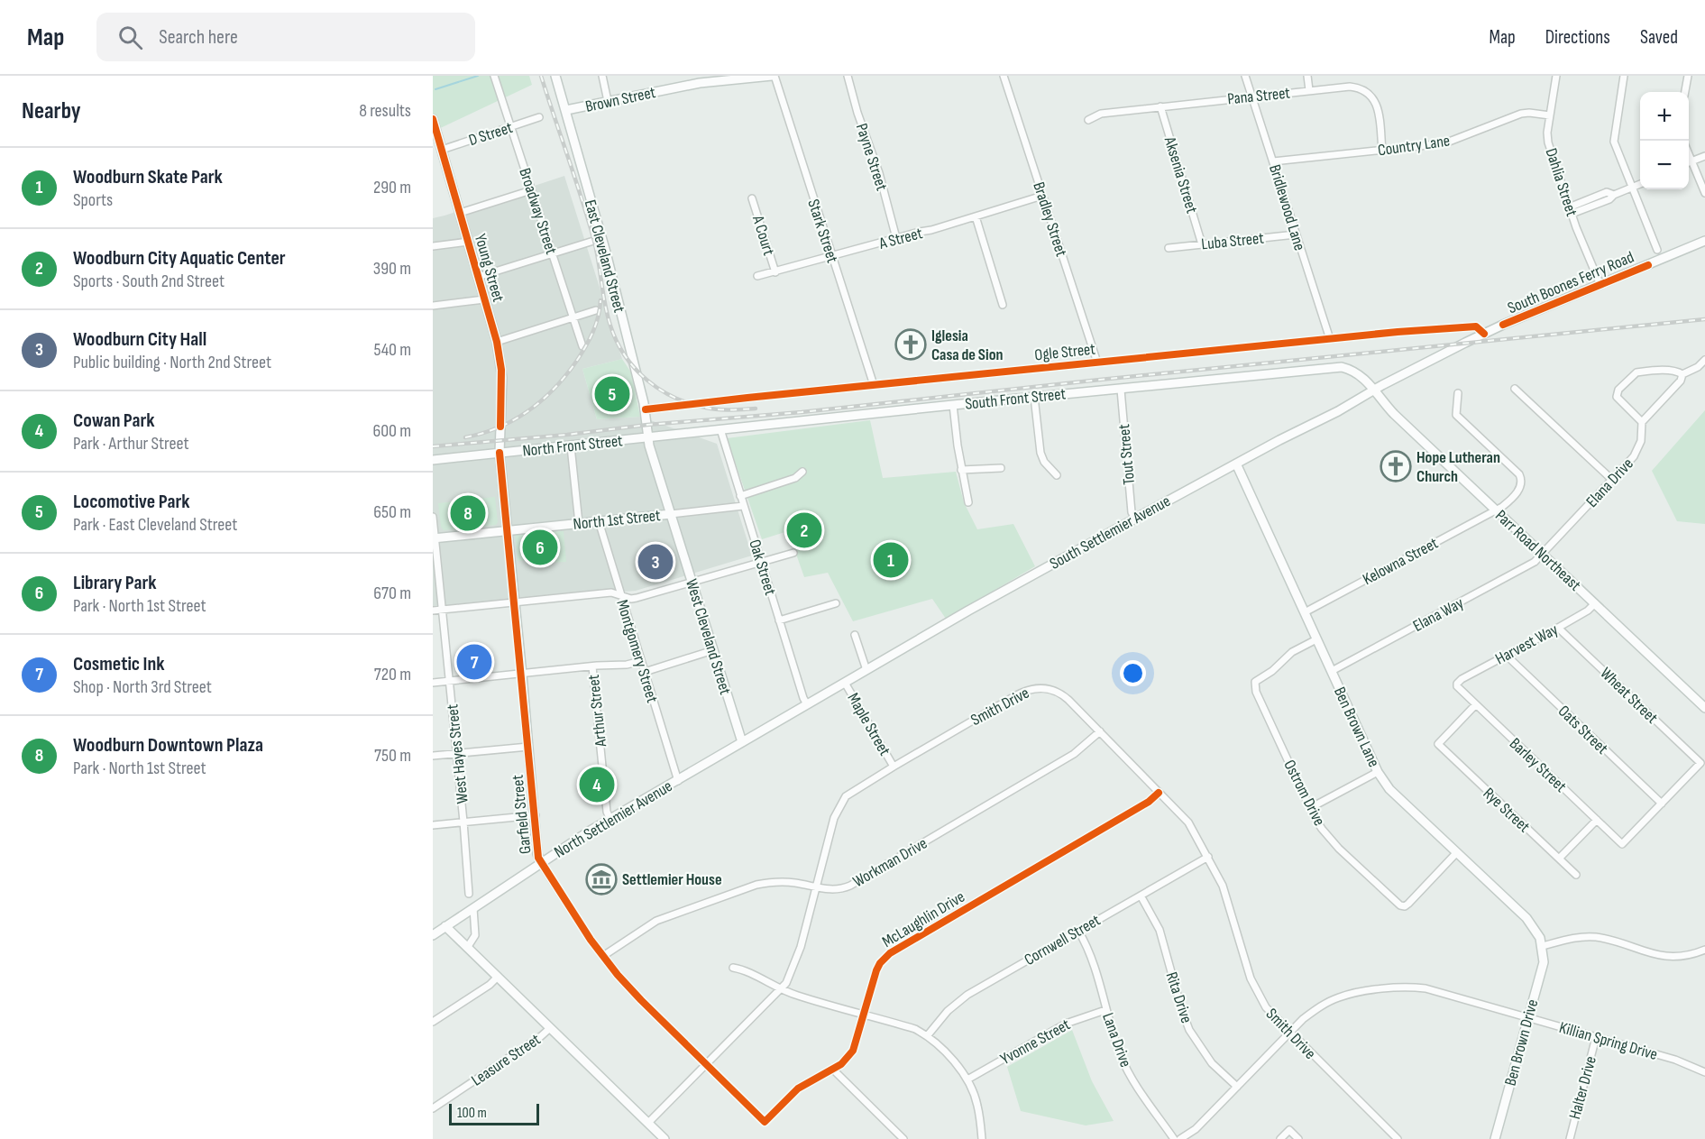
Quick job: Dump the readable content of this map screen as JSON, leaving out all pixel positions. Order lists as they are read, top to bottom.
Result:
{
  "streets": {
    "main road": [
      "Brown Street",
      "East Cleveland Street",
      "Young Street",
      "South Boones Ferry Road",
      "South Front Street",
      "North Front Street",
      "North 1st Street",
      "South Settlemier Avenue",
      "Parr Road Northeast",
      "West Cleveland Street",
      "Ben Brown Lane",
      "Garfield Street",
      "North Settlemier Avenue",
      "Ben Brown Drive"
    ],
    "street": [
      "Pana Street",
      "D Street",
      "Country Lane",
      "Payne Street",
      "Aksenia Street",
      "Dahlia Street",
      "Bridlewood Lane",
      "Broadway Street",
      "Bradley Street",
      "Stark Street",
      "A Court",
      "A Street",
      "Luba Street",
      "Ogle Street",
      "Tout Street",
      "Elana Drive",
      "Kelowna Street",
      "Oak Street",
      "Elana Way",
      "Harvest Way",
      "Montgomery Street",
      "Wheat Street",
      "Smith Drive",
      "Arthur Street",
      "Maple Street",
      "Oats Street",
      "West Hayes Street",
      "Barley Street",
      "Ostrom Drive",
      "Rye Street",
      "Workman Drive",
      "McLaughlin Drive",
      "Cornwell Street",
      "Rita Drive",
      "Lana Drive",
      "Killian Spring Drive",
      "Yvonne Street",
      "Leasure Street",
      "Halter Drive"
    ]
  },
  "crossings": [
    ["Pana Street", "Country Lane"],
    ["Pana Street", "Aksenia Street"],
    ["Pana Street", "Bridlewood Lane"],
    ["Brown Street", "Stark Street"],
    ["Brown Street", "East Cleveland Street"],
    ["D Street", "Broadway Street"],
    ["D Street", "Young Street"],
    ["Country Lane", "Dahlia Street"],
    ["Country Lane", "Bridlewood Lane"],
    ["Payne Street", "A Street"],
    ["Aksenia Street", "Luba Street"],
    ["Dahlia Street", "South Boones Ferry Road"],
    ["Bridlewood Lane", "Luba Street"],
    ["Bridlewood Lane", "Ogle Street"],
    ["Bradley Street", "A Street"],
    ["Bradley Street", "Ogle Street"],
    ["Stark Street", "A Street"],
    ["Stark Street", "Ogle Street"],
    ["A Court", "A Street"],
    ["East Cleveland Street", "Ogle Street"],
    ["East Cleveland Street", "South Front Street"],
    ["East Cleveland Street", "North Front Street"],
    ["East Cleveland Street", "West Cleveland Street"],
    ["Young Street", "North Front Street"],
    ["Young Street", "Garfield Street"],
    ["South Boones Ferry Road", "Ogle Street"],
    ["South Boones Ferry Road", "South Settlemier Avenue"],
    ["Ogle Street", "South Settlemier Avenue"],
    ["South Front Street", "North Front Street"],
    ["South Front Street", "Tout Street"],
    ["South Front Street", "South Settlemier Avenue"],
    ["South Front Street", "Parr Road Northeast"],
    ["South Front Street", "Oak Street"],
    ["South Front Street", "West Cleveland Street"],
    ["North Front Street", "West Cleveland Street"],
    ["North Front Street", "Garfield Street"],
    ["Tout Street", "South Settlemier Avenue"],
    ["Elana Drive", "Parr Road Northeast"],
    ["Elana Drive", "Elana Way"],
    ["North 1st Street", "West Cleveland Street"],
    ["North 1st Street", "Montgomery Street"],
    ["North 1st Street", "West Hayes Street"],
    ["North 1st Street", "Garfield Street"],
    ["South Settlemier Avenue", "Parr Road Northeast"],
    ["South Settlemier Avenue", "Oak Street"],
    ["South Settlemier Avenue", "West Cleveland Street"],
    ["South Settlemier Avenue", "Maple Street"],
    ["South Settlemier Avenue", "Ben Brown Lane"],
    ["South Settlemier Avenue", "North Settlemier Avenue"],
    ["Parr Road Northeast", "Kelowna Street"],
    ["Parr Road Northeast", "Elana Way"],
    ["Parr Road Northeast", "Harvest Way"],
    ["Kelowna Street", "Ben Brown Lane"],
    ["Elana Way", "Ben Brown Lane"],
    ["West Cleveland Street", "North Settlemier Avenue"],
    ["Harvest Way", "Wheat Street"],
    ["Harvest Way", "Oats Street"],
    ["Harvest Way", "Barley Street"],
    ["Montgomery Street", "North Settlemier Avenue"],
    ["Wheat Street", "Oats Street"],
    ["Wheat Street", "Barley Street"],
    ["Smith Drive", "Maple Street"],
    ["Smith Drive", "Garfield Street"],
    ["Smith Drive", "Workman Drive"],
    ["Smith Drive", "McLaughlin Drive"],
    ["Smith Drive", "Cornwell Street"],
    ["Smith Drive", "Killian Spring Drive"],
    ["Arthur Street", "North Settlemier Avenue"],
    ["Ben Brown Lane", "Ostrom Drive"],
    ["Ben Brown Lane", "Ben Brown Drive"],
    ["Oats Street", "Barley Street"],
    ["Barley Street", "Rye Street"],
    ["Garfield Street", "North Settlemier Avenue"],
    ["Garfield Street", "Workman Drive"],
    ["Garfield Street", "McLaughlin Drive"],
    ["Cornwell Street", "Rita Drive"],
    ["Cornwell Street", "Lana Drive"],
    ["Rita Drive", "Killian Spring Drive"],
    ["Lana Drive", "Yvonne Street"],
    ["Killian Spring Drive", "Ben Brown Drive"],
    ["Killian Spring Drive", "Halter Drive"]
  ],
  "places": {
    "church": ["Iglesia Casa de Sion", "Hope Lutheran Church"],
    "museum": ["Settlemier House"]
  },
  "scale_bar": "100 m",
  "page": {
    "header": "Map",
    "search": "Search here",
    "nav": ["Map", "Directions", "Saved"],
    "heading": ["Nearby", "8 results"],
    "map_buttons": ["+", "−"],
    "list": [
      {
        "mark": "1",
        "name": "Woodburn Skate Park",
        "note": "Sports",
        "value": "290 m"
      },
      {
        "mark": "2",
        "name": "Woodburn City Aquatic Center",
        "note": "Sports · South 2nd Street",
        "value": "390 m"
      },
      {
        "mark": "3",
        "name": "Woodburn City Hall",
        "note": "Public building · North 2nd Street",
        "value": "540 m"
      },
      {
        "mark": "4",
        "name": "Cowan Park",
        "note": "Park · Arthur Street",
        "value": "600 m"
      },
      {
        "mark": "5",
        "name": "Locomotive Park",
        "note": "Park · East Cleveland Street",
        "value": "650 m"
      },
      {
        "mark": "6",
        "name": "Library Park",
        "note": "Park · North 1st Street",
        "value": "670 m"
      },
      {
        "mark": "7",
        "name": "Cosmetic Ink",
        "note": "Shop · North 3rd Street",
        "value": "720 m"
      },
      {
        "mark": "8",
        "name": "Woodburn Downtown Plaza",
        "note": "Park · North 1st Street",
        "value": "750 m"
      }
    ],
    "pins": [
      "5",
      "8",
      "2",
      "6",
      "1",
      "3",
      "7",
      "4"
    ],
    "scale": "100 m"
  }
}
